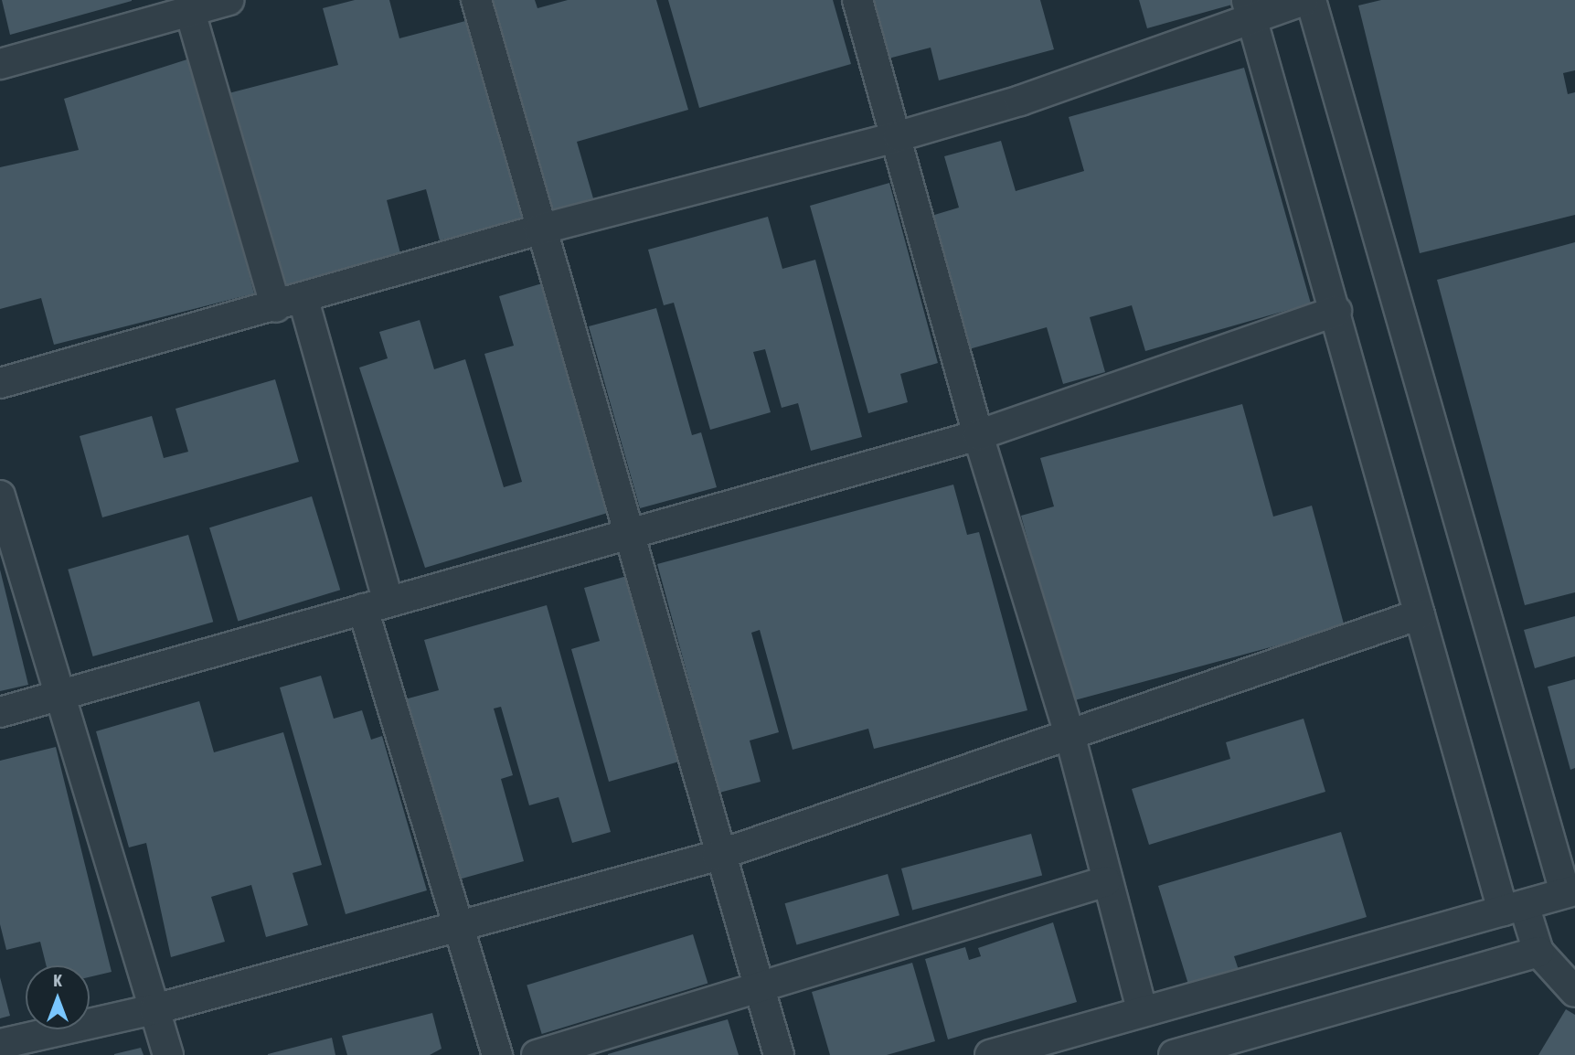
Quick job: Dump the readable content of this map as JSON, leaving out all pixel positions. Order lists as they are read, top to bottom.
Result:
{
  "north": "top"
}
